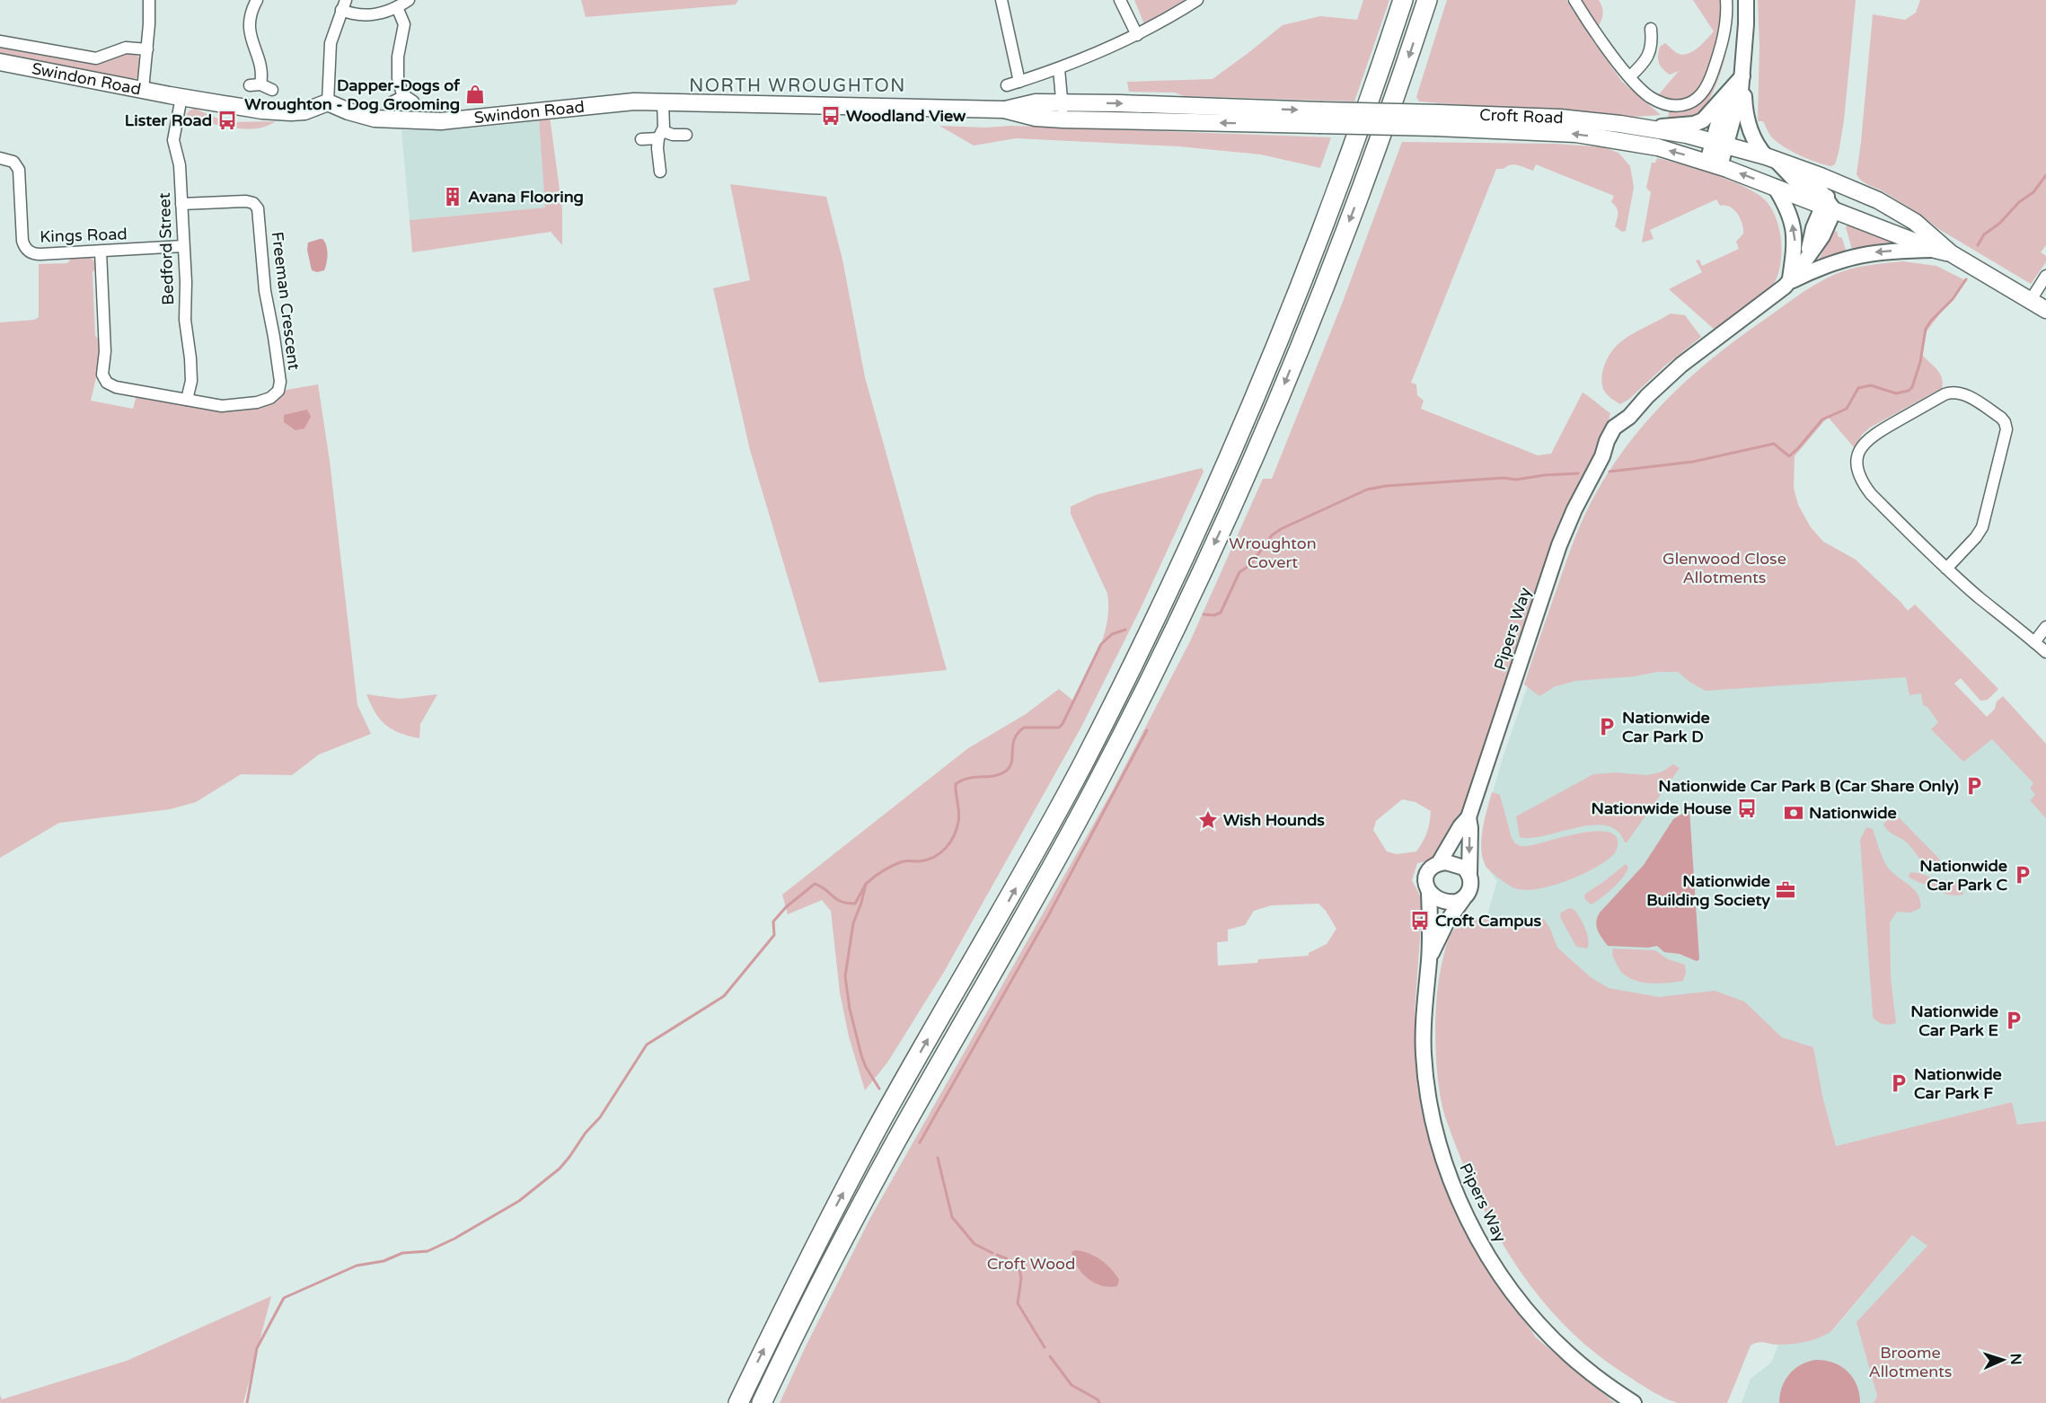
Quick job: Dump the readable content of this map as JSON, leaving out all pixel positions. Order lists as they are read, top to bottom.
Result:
{
  "streets": {
    "main road": ["Swindon Road", "Croft Road", "Pipers Way"],
    "street": ["Kings Road", "Bedford Street", "Freeman Crescent"]
  },
  "crossings": [
    ["Swindon Road", "Croft Road"],
    ["Swindon Road", "Bedford Street"],
    ["Croft Road", "Pipers Way"],
    ["Kings Road", "Bedford Street"],
    ["Kings Road", "Freeman Crescent"],
    ["Bedford Street", "Freeman Crescent"]
  ],
  "districts": ["NORTH WROUGHTON"],
  "parks": [
    "Wroughton Covert",
    "Glenwood Close Allotments",
    "Croft Wood",
    "Broome Allotments"
  ],
  "places": {
    "shop": ["Dapper-Dogs of Wroughton - Dog Grooming"],
    "bus stop": [
      "Woodland View",
      "Lister Road",
      "Nationwide House",
      "Croft Campus"
    ],
    "building": ["Avana Flooring"],
    "parking": [
      "Nationwide Car Park D",
      "Nationwide Car Park B (Car Share Only)",
      "Nationwide Car Park C",
      "Nationwide Car Park E",
      "Nationwide Car Park F"
    ],
    "bank": ["Nationwide"],
    "place": ["Wish Hounds"],
    "office": ["Nationwide Building Society"]
  },
  "north": "right"
}
